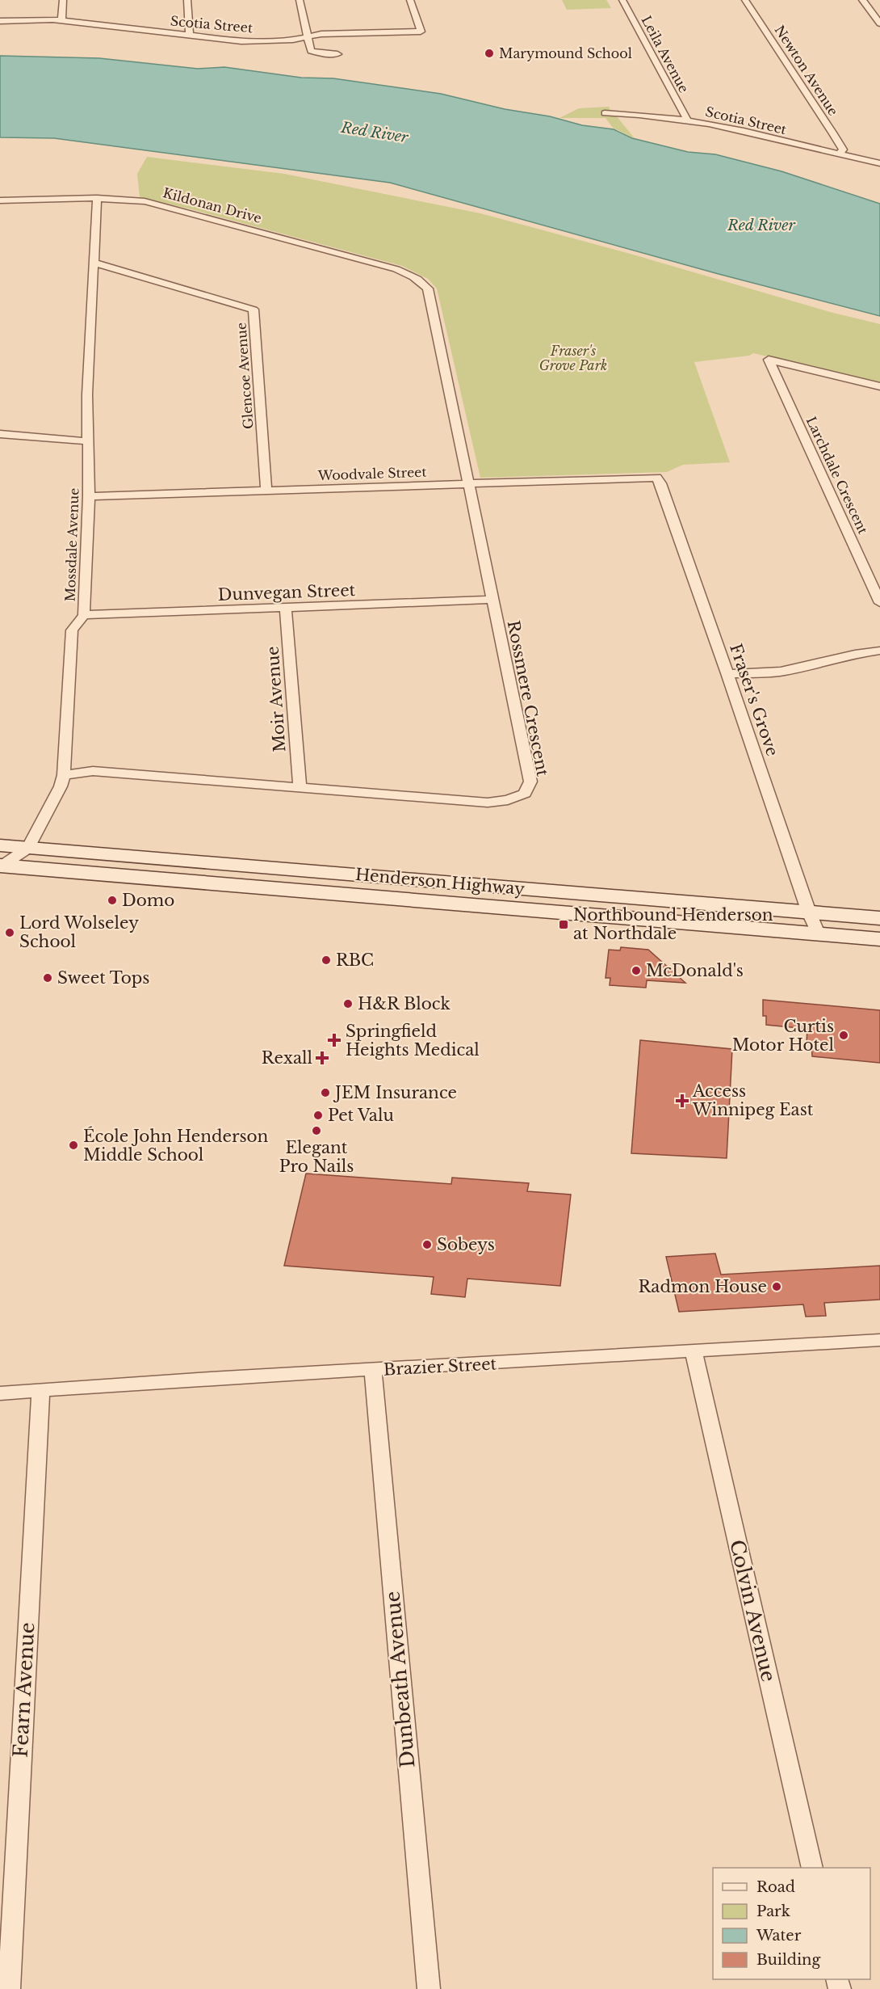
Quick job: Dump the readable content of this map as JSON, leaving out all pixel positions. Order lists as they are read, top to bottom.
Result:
{
  "streets": {
    "main road": ["Henderson Highway"],
    "street": [
      "Scotia Street",
      "Leila Avenue",
      "Newton Avenue",
      "Kildonan Drive",
      "Glencoe Avenue",
      "Woodvale Street",
      "Larchdale Crescent",
      "Mossdale Avenue",
      "Dunvegan Street",
      "Rossmere Crescent",
      "Moir Avenue",
      "Fraser's Grove",
      "Brazier Street",
      "Colvin Avenue",
      "Dunbeath Avenue",
      "Fearn Avenue"
    ]
  },
  "crossings": [
    ["Scotia Street", "Leila Avenue"],
    ["Scotia Street", "Newton Avenue"],
    ["Kildonan Drive", "Mossdale Avenue"],
    ["Kildonan Drive", "Rossmere Crescent"],
    ["Glencoe Avenue", "Woodvale Street"],
    ["Glencoe Avenue", "Mossdale Avenue"],
    ["Woodvale Street", "Mossdale Avenue"],
    ["Woodvale Street", "Rossmere Crescent"],
    ["Woodvale Street", "Fraser's Grove"],
    ["Mossdale Avenue", "Dunvegan Street"],
    ["Mossdale Avenue", "Rossmere Crescent"],
    ["Mossdale Avenue", "Henderson Highway"],
    ["Dunvegan Street", "Rossmere Crescent"],
    ["Dunvegan Street", "Moir Avenue"],
    ["Rossmere Crescent", "Moir Avenue"],
    ["Fraser's Grove", "Henderson Highway"],
    ["Brazier Street", "Colvin Avenue"],
    ["Brazier Street", "Dunbeath Avenue"],
    ["Brazier Street", "Fearn Avenue"]
  ],
  "water": ["Red River"],
  "parks": ["Fraser's Grove Park"],
  "places": {
    "other": [
      "Marymound School",
      "Domo",
      "Lord Wolseley School",
      "RBC",
      "McDonald's",
      "Sweet Tops",
      "H&R Block",
      "Curtis Motor Hotel",
      "JEM Insurance",
      "Pet Valu",
      "Elegant Pro Nails",
      "École John Henderson Middle School",
      "Sobeys",
      "Radmon House"
    ],
    "transit": ["Northbound Henderson at Northdale"],
    "health": ["Springfield Heights Medical", "Rexall", "Access Winnipeg East"]
  },
  "legend": [
    "Road",
    "Park",
    "Water",
    "Building"
  ]
}
